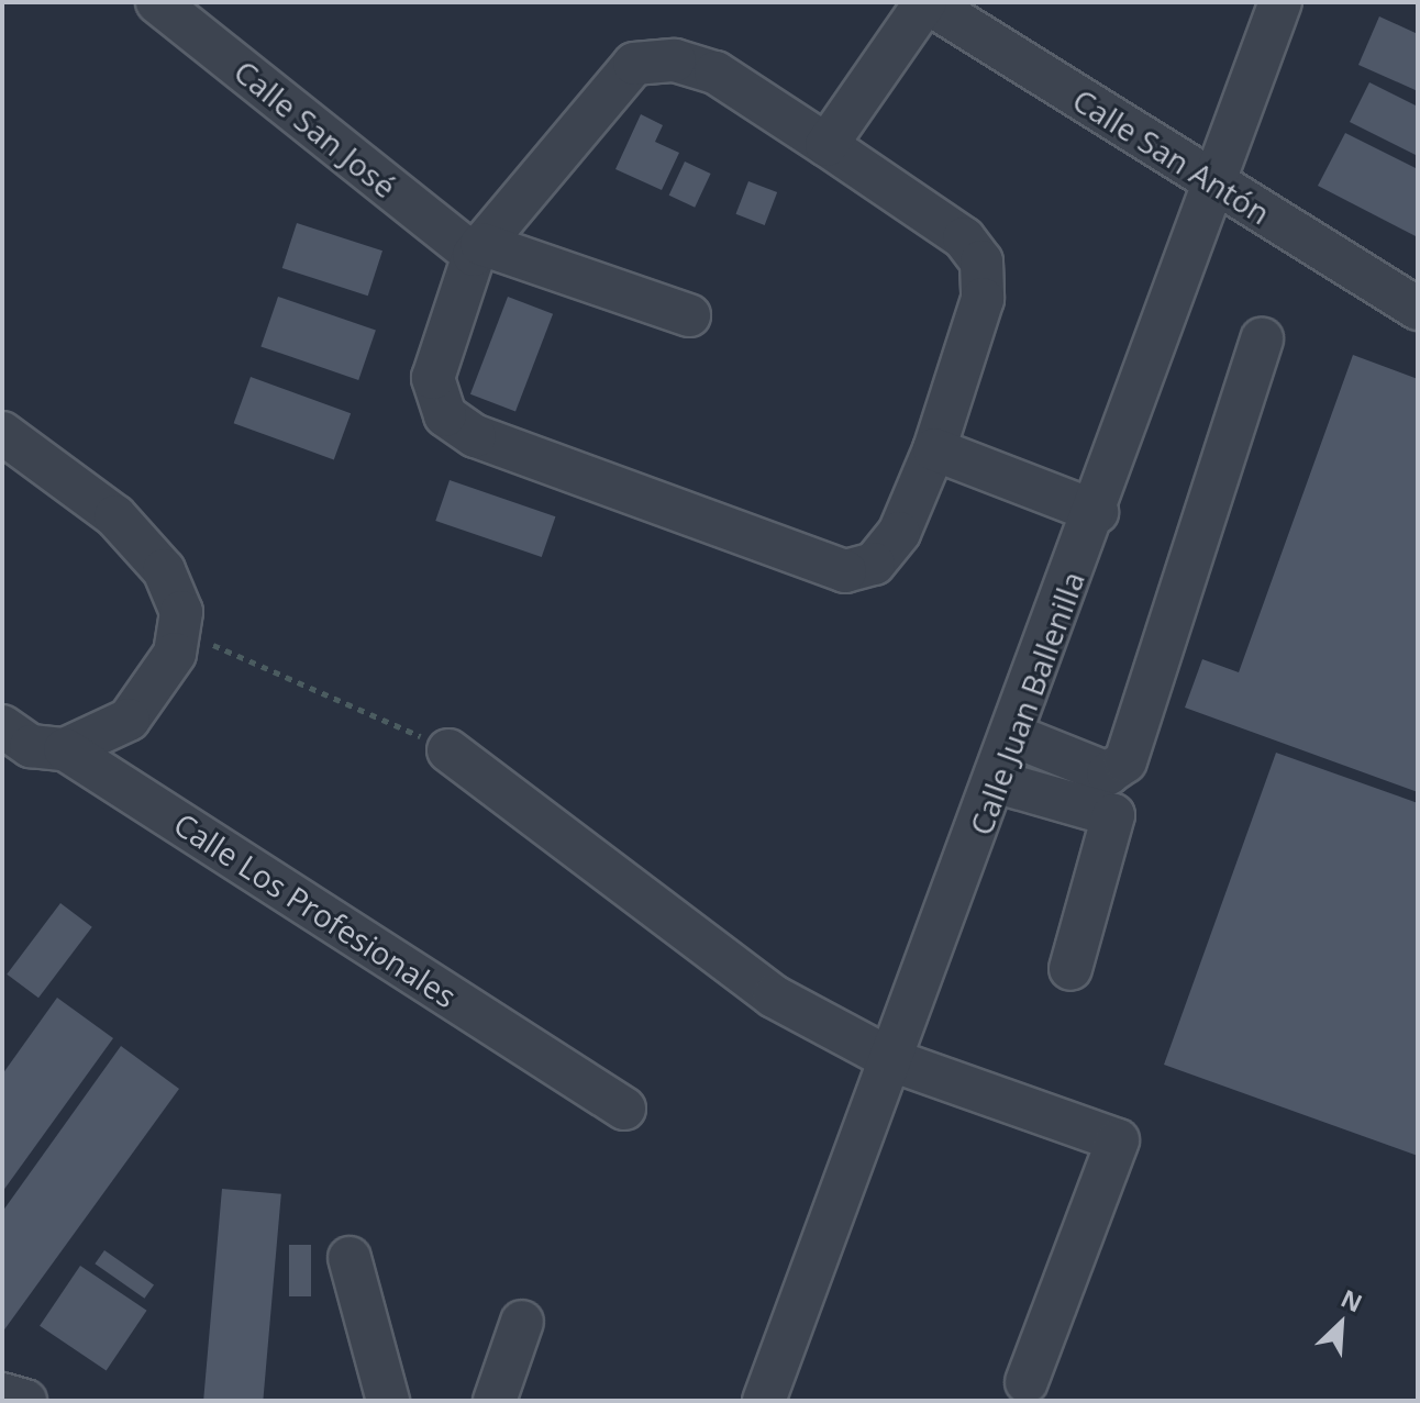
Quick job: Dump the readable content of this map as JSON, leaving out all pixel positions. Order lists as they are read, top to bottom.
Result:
{
  "streets": {
    "street": [
      "Calle San José",
      "Calle San Antón",
      "Calle Juan Ballenilla",
      "Calle Los Profesionales"
    ]
  },
  "crossings": [
    ["Calle San Antón", "Calle Juan Ballenilla"]
  ],
  "north": "top right"
}
